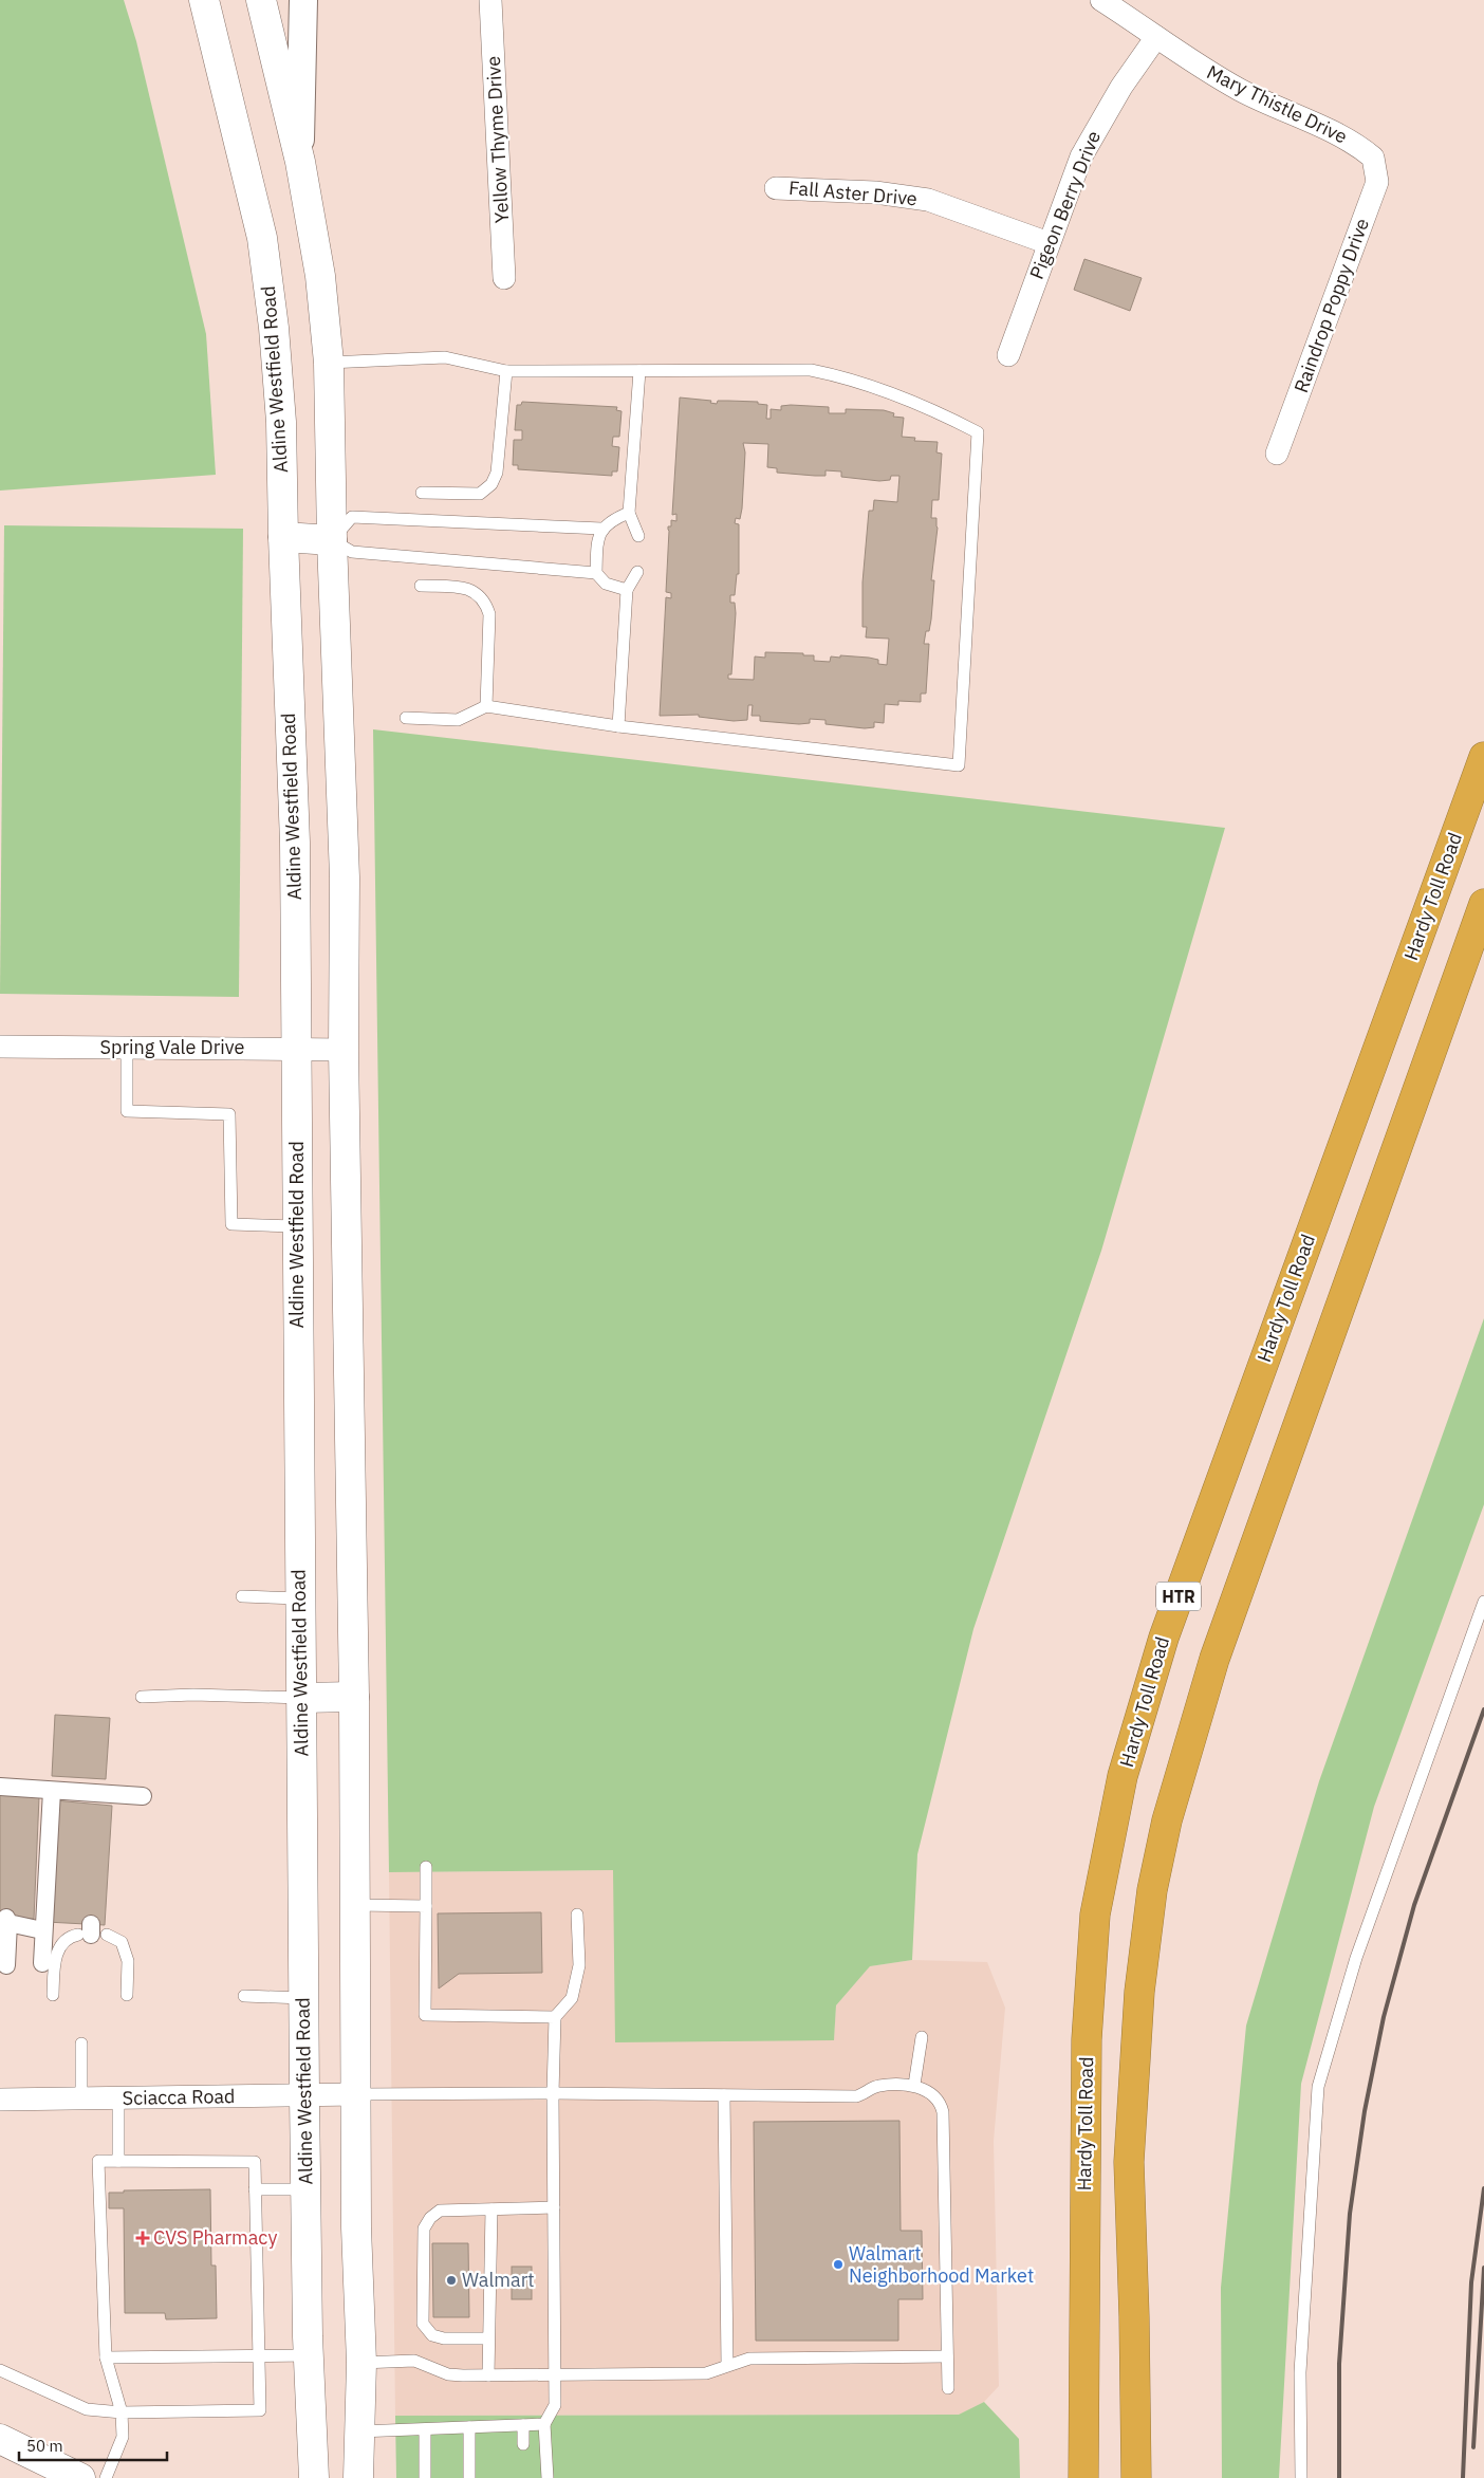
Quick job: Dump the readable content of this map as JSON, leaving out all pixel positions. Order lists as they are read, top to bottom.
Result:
{
  "streets": {
    "highway": ["Hardy Toll Road", "HTR"],
    "main road": ["Aldine Westfield Road"],
    "street": [
      "Mary Thistle Drive",
      "Yellow Thyme Drive",
      "Fall Aster Drive",
      "Pigeon Berry Drive",
      "Raindrop Poppy Drive",
      "Spring Vale Drive",
      "Sciacca Road"
    ]
  },
  "crossings": [
    ["Mary Thistle Drive", "Pigeon Berry Drive"],
    ["Mary Thistle Drive", "Raindrop Poppy Drive"],
    ["Fall Aster Drive", "Pigeon Berry Drive"],
    ["Aldine Westfield Road", "Spring Vale Drive"],
    ["Aldine Westfield Road", "Sciacca Road"]
  ],
  "places": {
    "health": ["CVS Pharmacy"],
    "other": ["Walmart Neighborhood Market", "Walmart"]
  },
  "scale_bar": "50 m"
}
